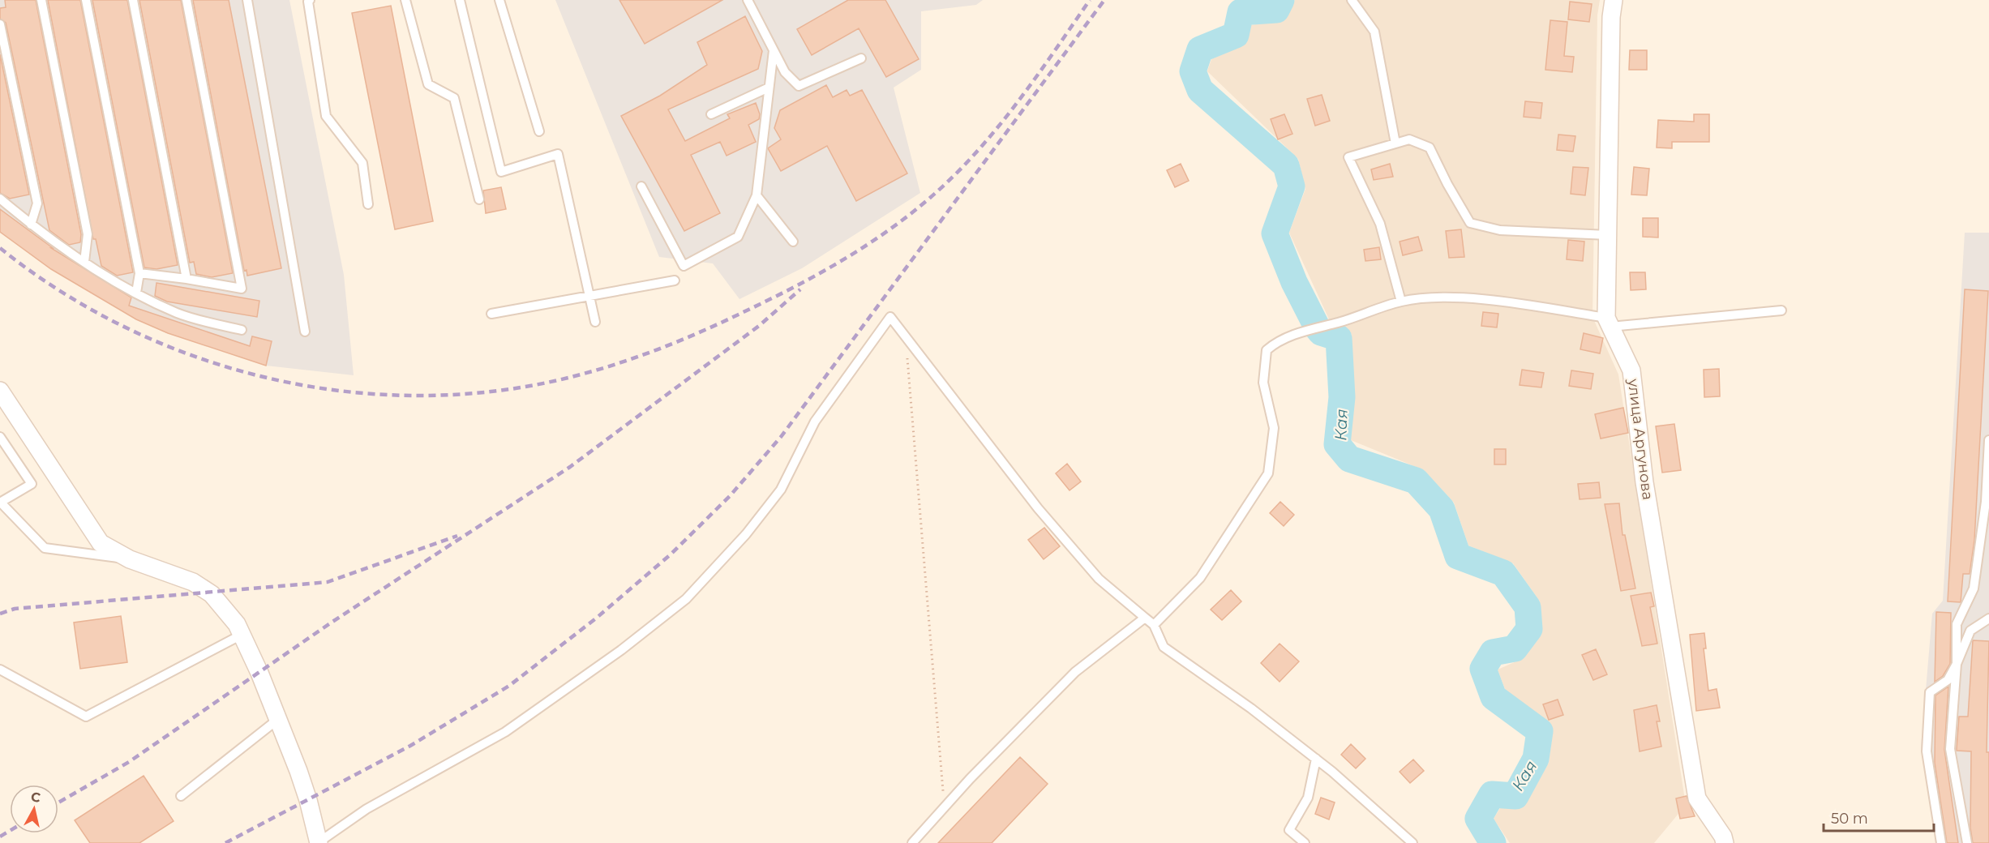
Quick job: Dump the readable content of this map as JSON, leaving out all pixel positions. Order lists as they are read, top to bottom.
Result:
{
  "streets": {
    "street": ["улица Аргунова"]
  },
  "water": ["Кая"],
  "scale_bar": "50 m",
  "north": "top"
}
